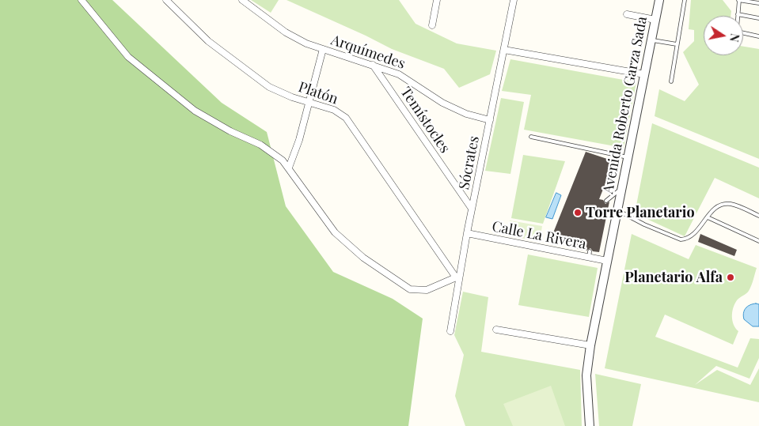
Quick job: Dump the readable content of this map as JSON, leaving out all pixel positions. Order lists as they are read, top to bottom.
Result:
{
  "streets": {
    "street": [
      "Arquímedes",
      "Platón",
      "Avenida Roberto Garza Sada",
      "Temístocles",
      "Sócrates",
      "Calle La Rivera"
    ]
  },
  "crossings": [
    ["Arquímedes", "Temístocles"],
    ["Arquímedes", "Sócrates"],
    ["Platón", "Sócrates"],
    ["Avenida Roberto Garza Sada", "Calle La Rivera"],
    ["Temístocles", "Sócrates"],
    ["Sócrates", "Calle La Rivera"]
  ],
  "places": ["Torre Planetario", "Planetario Alfa"],
  "north": "right"
}
